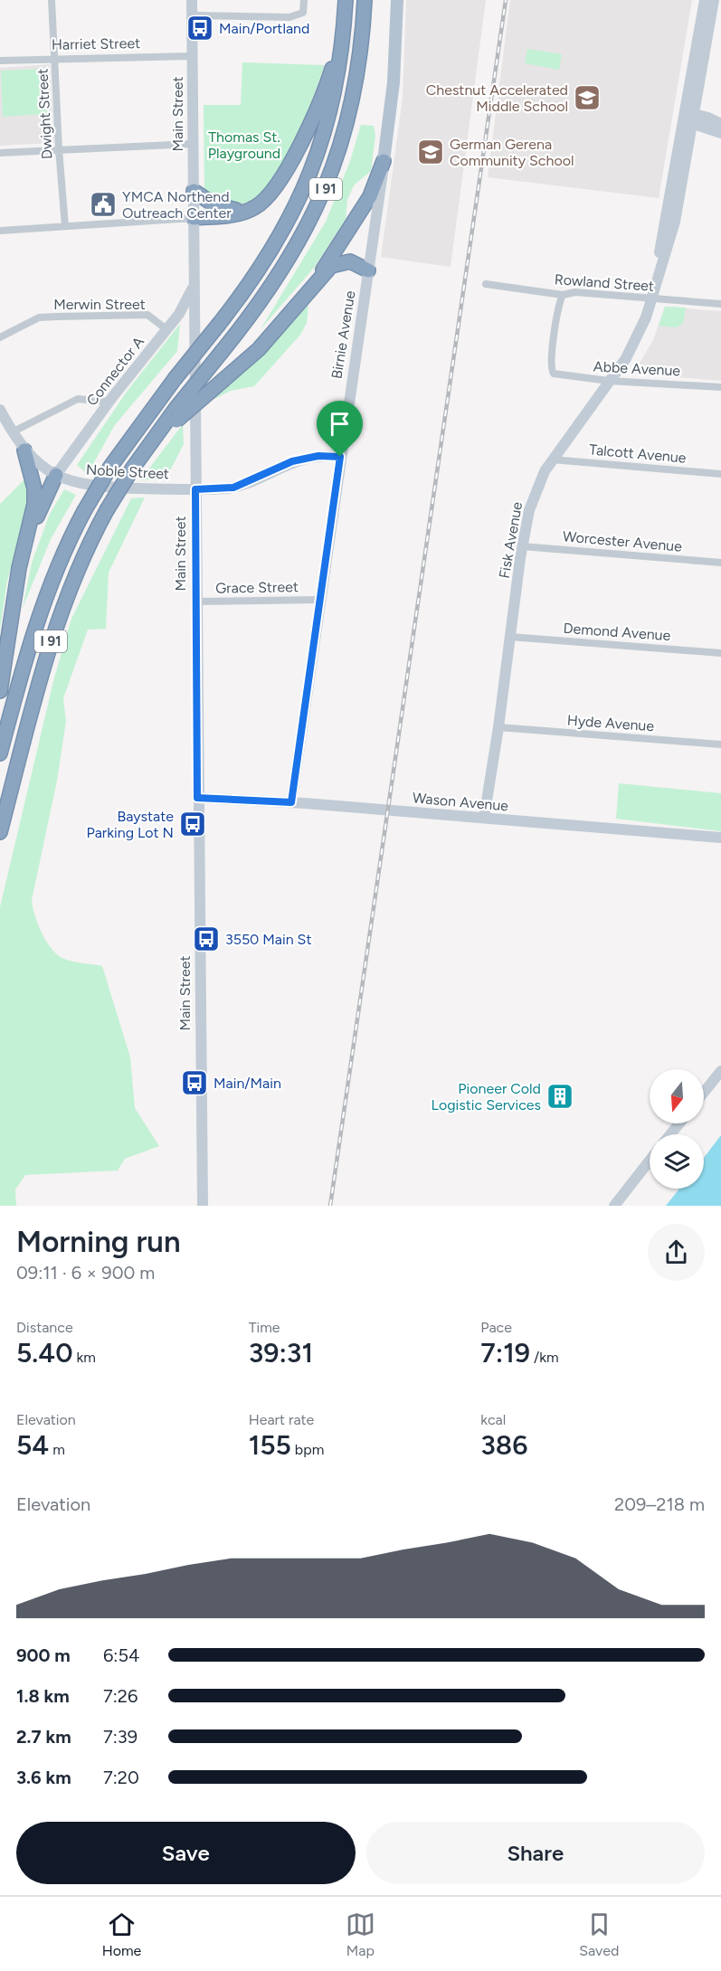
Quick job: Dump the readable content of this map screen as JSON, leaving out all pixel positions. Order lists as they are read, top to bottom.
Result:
{
  "streets": {
    "highway": ["I 91"],
    "main road": [
      "Main Street",
      "Birnie Avenue",
      "Connector A",
      "Noble Street",
      "Fisk Avenue",
      "Wason Avenue"
    ],
    "street": [
      "Harriet Street",
      "Dwight Street",
      "Rowland Street",
      "Merwin Street",
      "Abbe Avenue",
      "Talcott Avenue",
      "Worcester Avenue",
      "Grace Street",
      "Demond Avenue",
      "Hyde Avenue"
    ]
  },
  "crossings": [
    ["Harriet Street", "Dwight Street"],
    ["Harriet Street", "Main Street"],
    ["Main Street", "Connector A"],
    ["Main Street", "Noble Street"],
    ["Main Street", "Grace Street"],
    ["Main Street", "Wason Avenue"],
    ["Rowland Street", "Abbe Avenue"],
    ["Rowland Street", "Fisk Avenue"],
    ["Merwin Street", "Connector A"],
    ["Birnie Avenue", "Noble Street"],
    ["Birnie Avenue", "Grace Street"],
    ["Birnie Avenue", "Wason Avenue"],
    ["Abbe Avenue", "Fisk Avenue"],
    ["Connector A", "Noble Street"],
    ["Talcott Avenue", "Fisk Avenue"],
    ["Fisk Avenue", "Worcester Avenue"],
    ["Fisk Avenue", "Demond Avenue"],
    ["Fisk Avenue", "Hyde Avenue"],
    ["Fisk Avenue", "Wason Avenue"]
  ],
  "parks": ["Thomas St. Playground"],
  "places": {
    "bus stop": [
      "Main/Portland",
      "Baystate Parking Lot N",
      "3550 Main St",
      "Main/Main"
    ],
    "school or university": ["Chestnut Accelerated Middle School", "German Gerena Community School"],
    "public building": ["YMCA Northend Outreach Center"],
    "building": ["Pioneer Cold Logistic Services"]
  },
  "north": "bottom",
  "page": {
    "heading": ["Morning run", "09:11 · 6 × 900 m"],
    "stats": [
      ["Distance", "5.40 km"],
      ["Time", "39:31"],
      ["Pace", "7:19 /km"],
      ["Elevation", "54 m"],
      ["Heart rate", "155 bpm"],
      ["kcal", "386"]
    ],
    "chart": ["Elevation", "209–218 m"],
    "list": [
      {
        "name": "900 m",
        "note": "6:54"
      },
      {
        "name": "1.8 km",
        "note": "7:26"
      },
      {
        "name": "2.7 km",
        "note": "7:39"
      },
      {
        "name": "3.6 km",
        "note": "7:20"
      }
    ],
    "buttons": ["Save", "Share"],
    "tabs": ["Home", "Map", "Saved"]
  }
}
